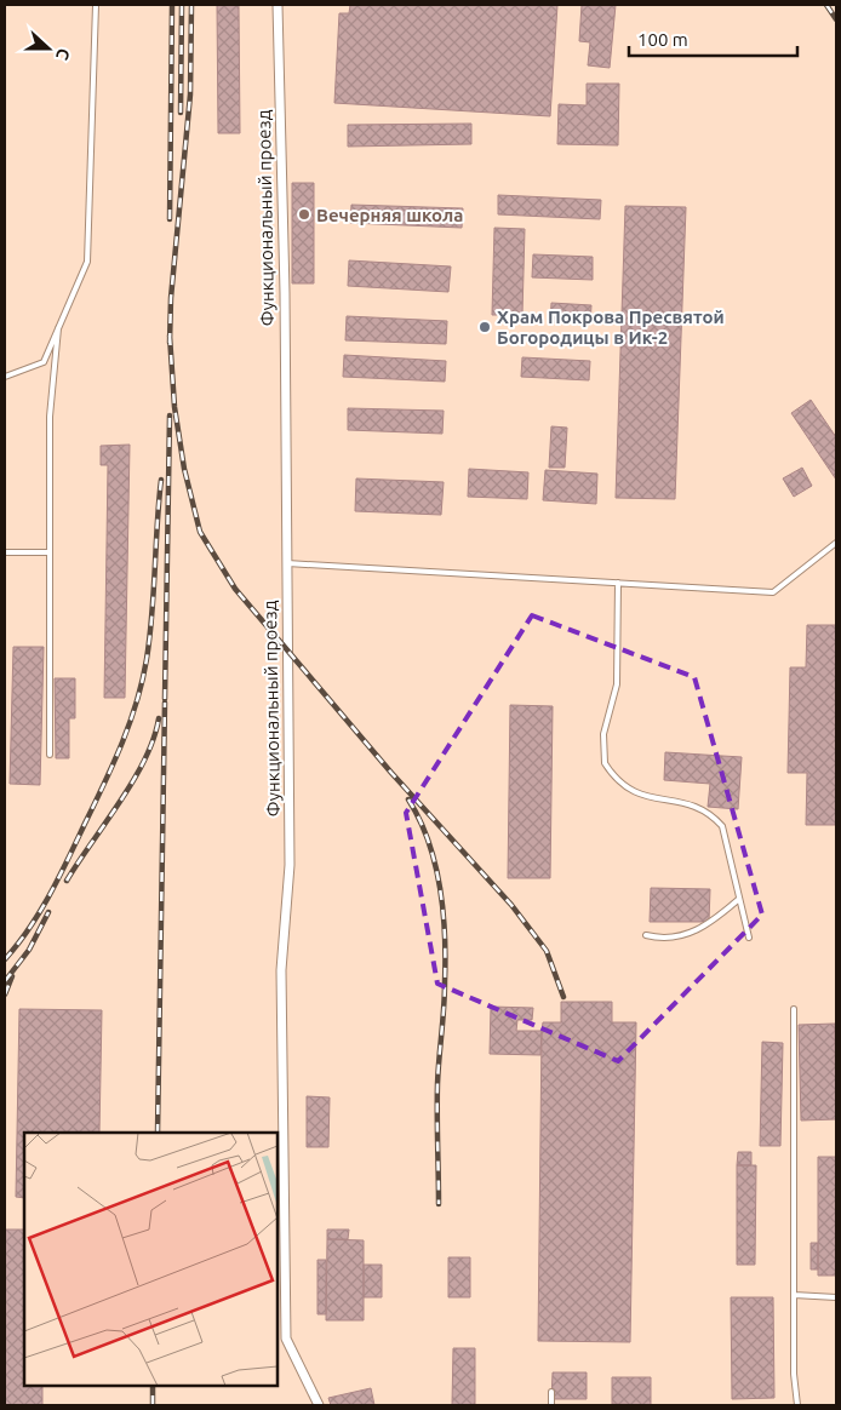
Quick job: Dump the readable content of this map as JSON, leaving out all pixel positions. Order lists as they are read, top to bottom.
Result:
{
  "streets": {
    "street": ["Функциональный проезд"]
  },
  "places": ["Вечерняя школа", "Храм Покрова Пресвятой Богородицы в Ик-2"],
  "scale_bar": "100 m",
  "north": "right"
}
